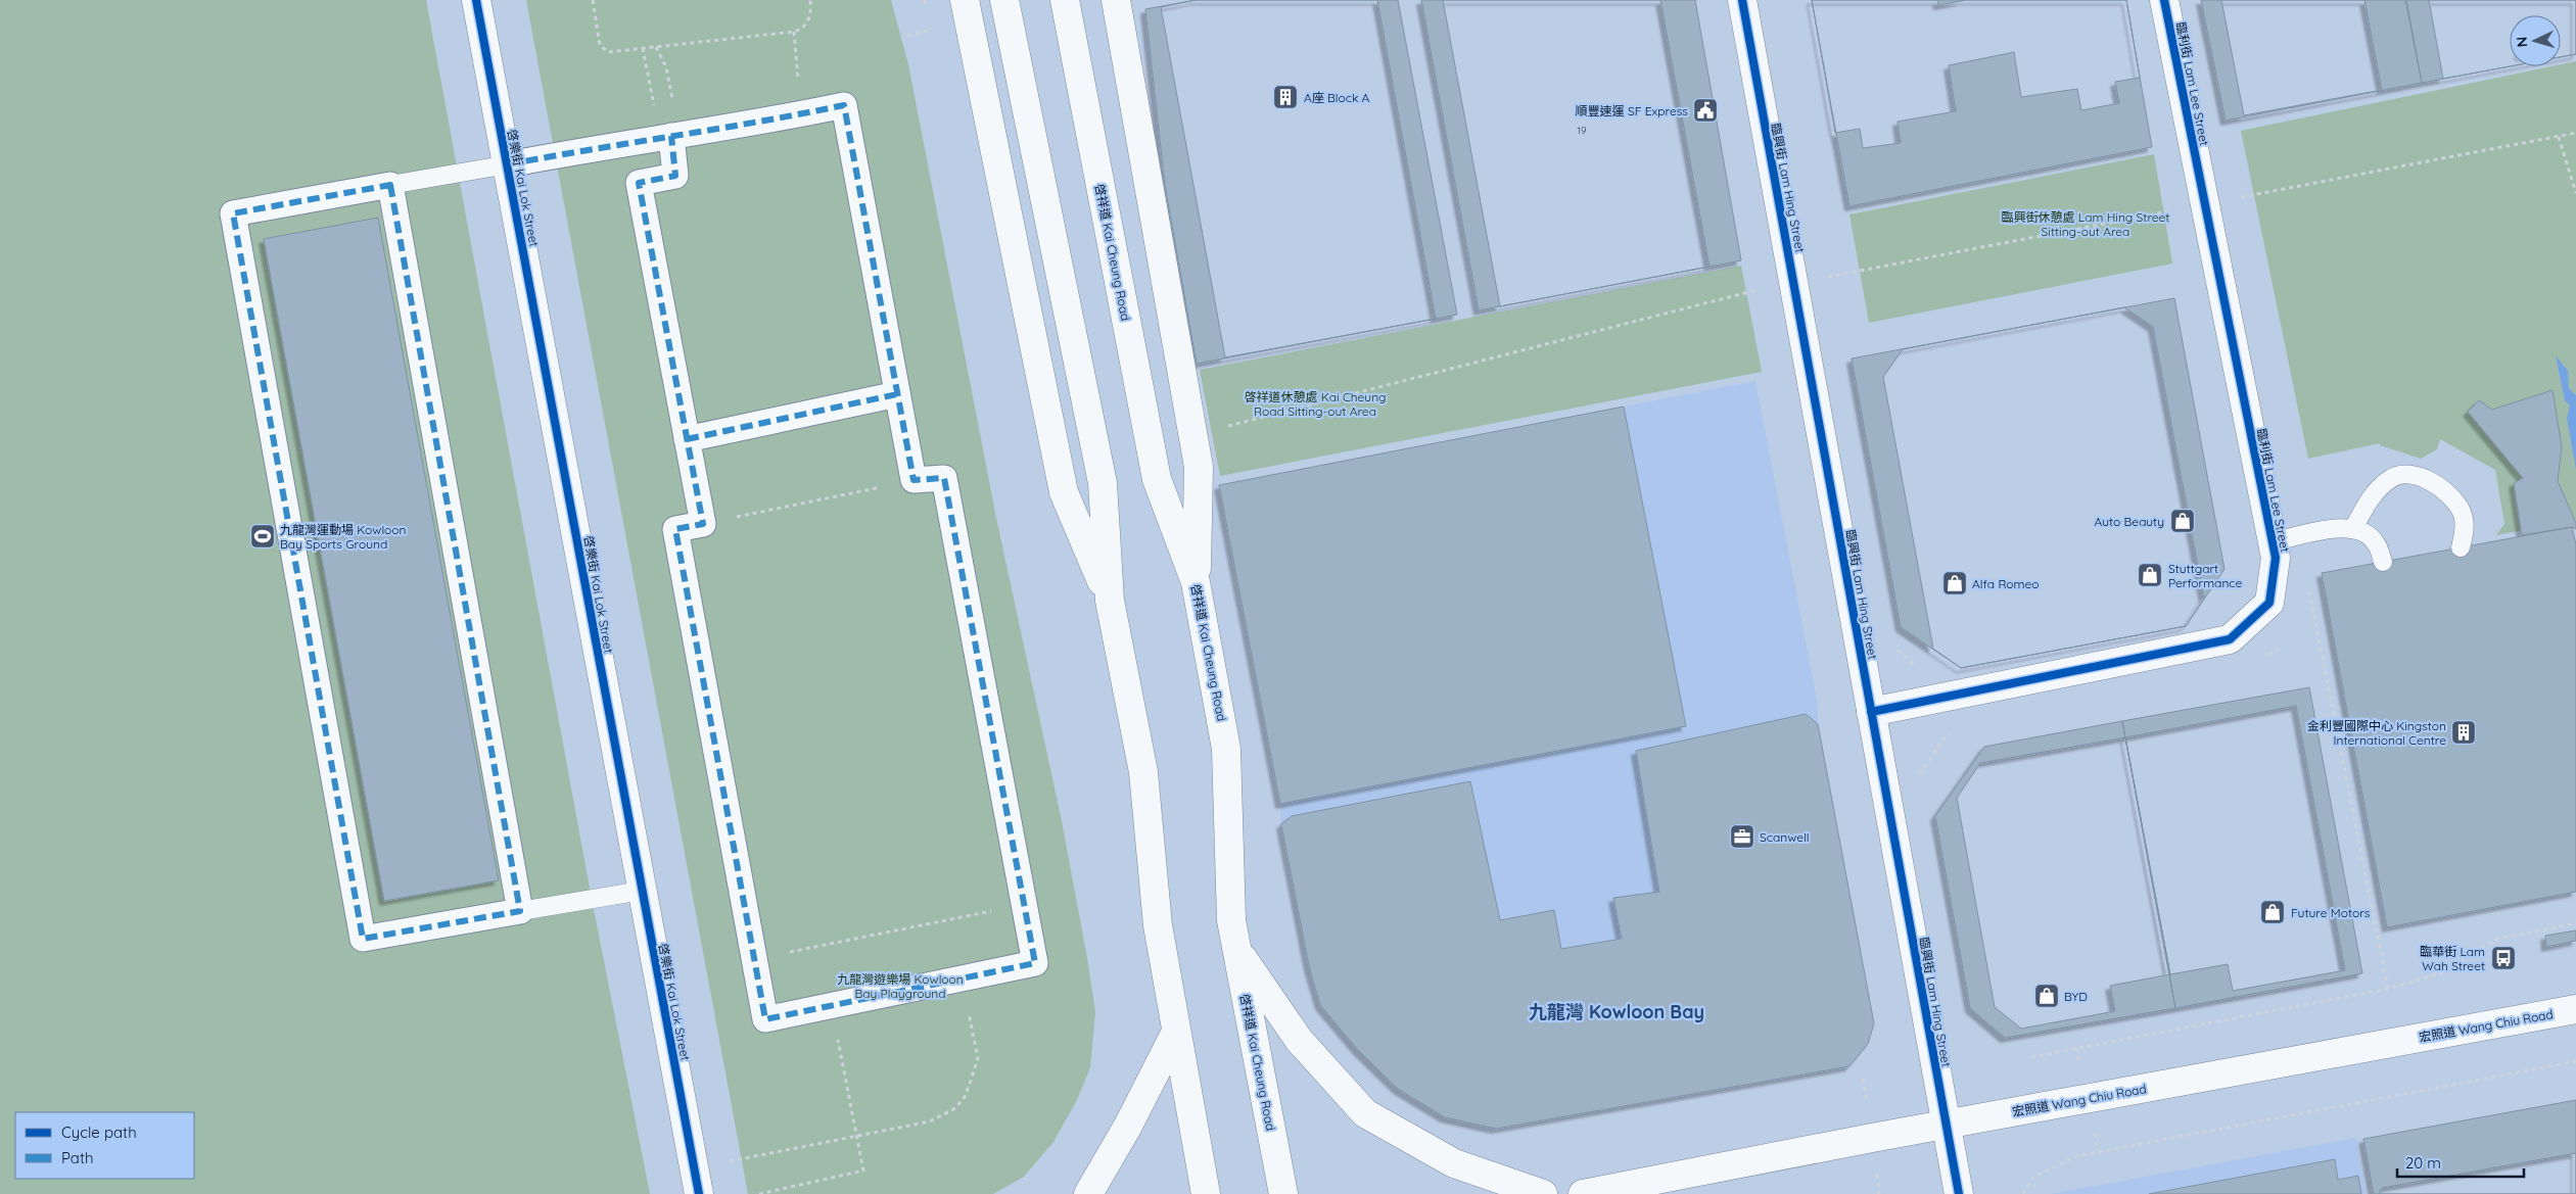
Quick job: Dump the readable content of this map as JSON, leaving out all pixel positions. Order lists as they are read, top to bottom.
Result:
{
  "streets": {
    "main road": [
      "臨利街 Lam Lee Street",
      "啓樂街 Kai Lok Street",
      "臨興街 Lam Hing Street",
      "啓祥道 Kai Cheung Road",
      "宏照道 Wang Chiu Road"
    ]
  },
  "crossings": [
    ["臨利街 Lam Lee Street", "臨興街 Lam Hing Street"],
    ["臨興街 Lam Hing Street", "宏照道 Wang Chiu Road"]
  ],
  "districts": ["九龍灣 Kowloon Bay"],
  "parks": ["臨興街休憩處 Lam Hing Street Sitting-out Area", "啓祥道休憩處 Kai Cheung Road Sitting-out Area", "九龍灣遊樂場 Kowloon Bay Playground"],
  "places": {
    "building": ["A座 Block A", "金利豐國際中心 Kingston International Centre"],
    "public building": ["順豐速運 SF Express"],
    "shop": [
      "Auto Beauty",
      "Stuttgart Performance",
      "Alfa Romeo",
      "Future Motors",
      "BYD"
    ],
    "sports": ["九龍灣運動場 Kowloon Bay Sports Ground"],
    "office": ["Scanwell"],
    "bus stop": ["臨華街 Lam Wah Street"]
  },
  "house_numbers": ["19"],
  "legend": ["Cycle path", "Path"],
  "scale_bar": "20 m",
  "north": "left"
}
